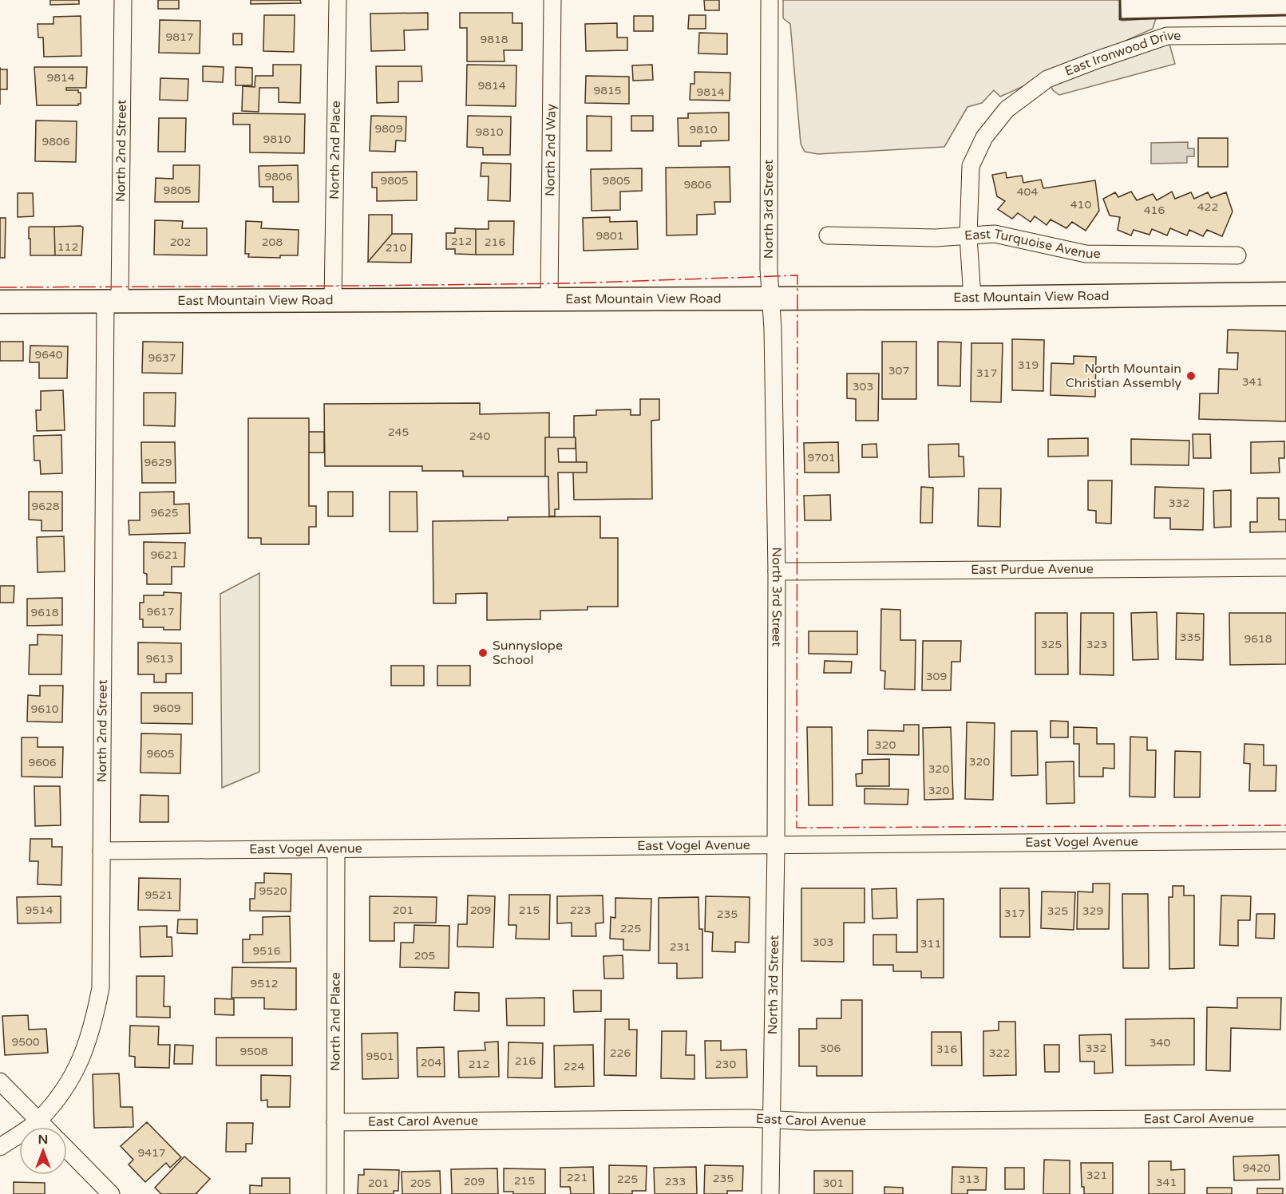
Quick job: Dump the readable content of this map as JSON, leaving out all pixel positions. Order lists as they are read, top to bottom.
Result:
{
  "streets": {
    "street": [
      "East Ironwood Drive",
      "North 2nd Way",
      "North 2nd Street",
      "North 2nd Place",
      "North 3rd Street",
      "East Turquoise Avenue",
      "East Mountain View Road",
      "East Purdue Avenue",
      "East Vogel Avenue",
      "East Carol Avenue"
    ]
  },
  "crossings": [
    ["East Ironwood Drive", "East Turquoise Avenue"],
    ["East Ironwood Drive", "East Mountain View Road"],
    ["North 2nd Way", "East Mountain View Road"],
    ["North 2nd Street", "East Mountain View Road"],
    ["North 2nd Street", "East Vogel Avenue"],
    ["North 2nd Place", "East Mountain View Road"],
    ["North 2nd Place", "East Vogel Avenue"],
    ["North 2nd Place", "East Carol Avenue"],
    ["North 3rd Street", "East Mountain View Road"],
    ["North 3rd Street", "East Purdue Avenue"],
    ["North 3rd Street", "East Vogel Avenue"],
    ["North 3rd Street", "East Carol Avenue"]
  ],
  "places": ["North Mountain Christian Assembly", "Sunnyslope School"],
  "house_numbers": [
    "9817",
    "9818",
    "9814",
    "9814",
    "9815",
    "9814",
    "9809",
    "9810",
    "9810",
    "9810",
    "9806",
    "9806",
    "9805",
    "9805",
    "9806",
    "9805",
    "404",
    "410",
    "422",
    "416",
    "9801",
    "212",
    "202",
    "208",
    "216",
    "112",
    "210",
    "9640",
    "9637",
    "319",
    "307",
    "317",
    "341",
    "303",
    "245",
    "240",
    "9701",
    "9629",
    "332",
    "9628",
    "9625",
    "9621",
    "9617",
    "9618",
    "335",
    "9618",
    "325",
    "323",
    "9613",
    "309",
    "9609",
    "9610",
    "320",
    "9605",
    "320",
    "9606",
    "320",
    "320",
    "9520",
    "9521",
    "9514",
    "201",
    "209",
    "215",
    "223",
    "325",
    "329",
    "317",
    "235",
    "225",
    "303",
    "311",
    "231",
    "9516",
    "205",
    "9512",
    "9500",
    "340",
    "306",
    "332",
    "316",
    "9508",
    "226",
    "322",
    "9501",
    "216",
    "204",
    "212",
    "230",
    "224",
    "9417",
    "9420",
    "321",
    "221",
    "235",
    "225",
    "313",
    "215",
    "209",
    "233",
    "341",
    "201",
    "205",
    "301"
  ],
  "north": "top"
}
